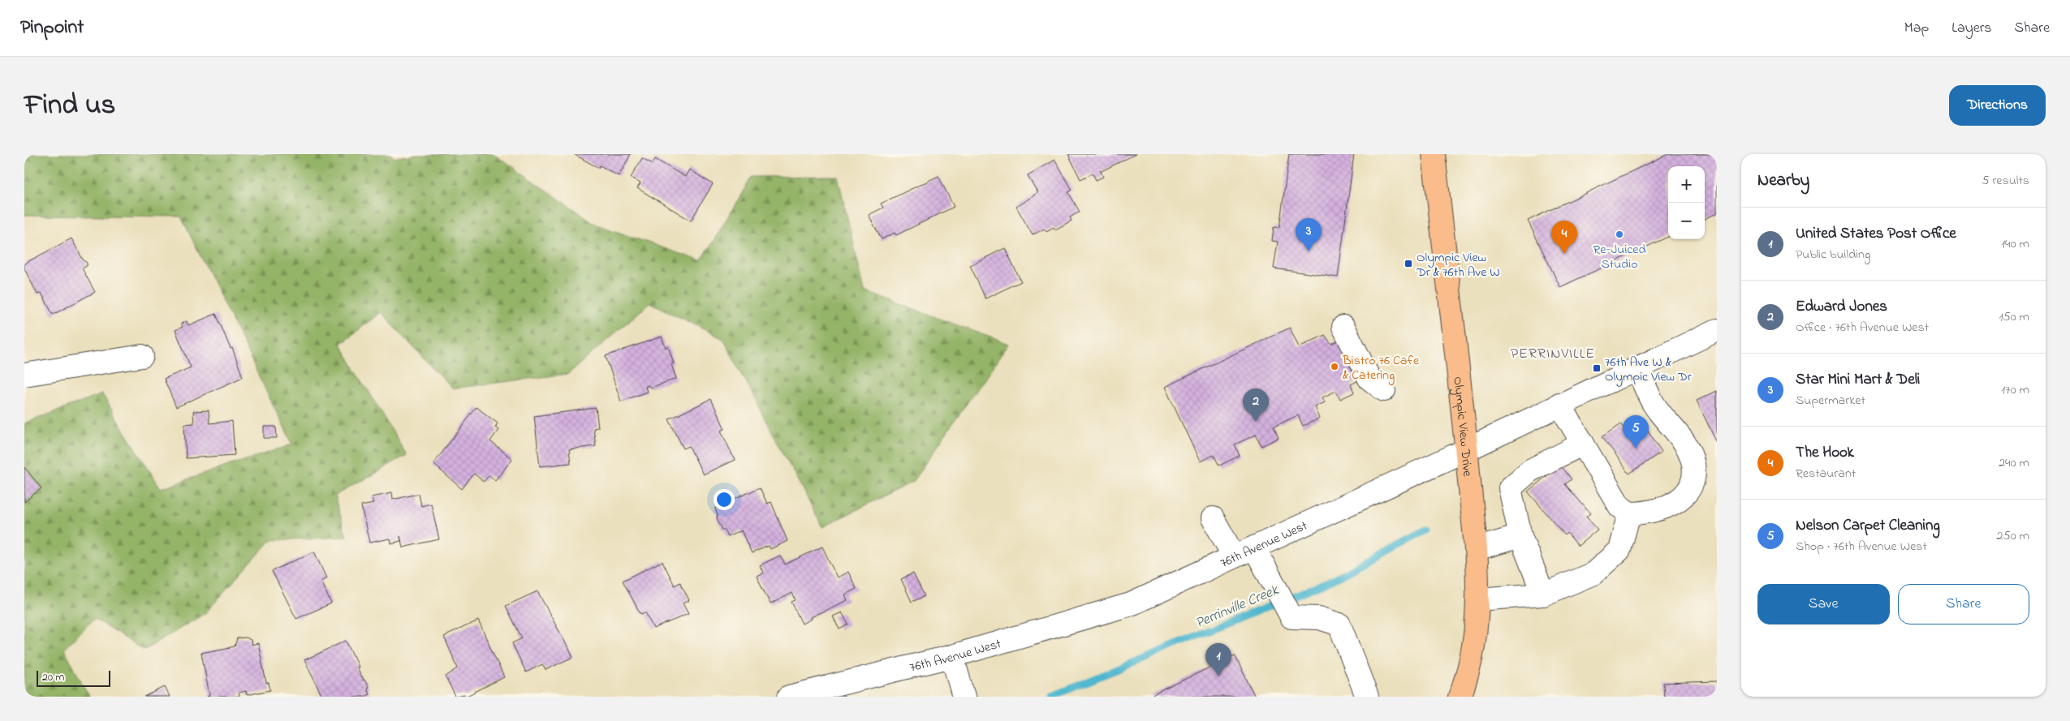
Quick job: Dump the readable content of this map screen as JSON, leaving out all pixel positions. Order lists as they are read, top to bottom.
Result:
{
  "streets": {
    "main road": ["Olympic View Drive"],
    "street": ["76th Avenue West"]
  },
  "crossings": [
    ["Olympic View Drive", "76th Avenue West"]
  ],
  "districts": ["PERRINVILLE"],
  "water": ["Perrinville Creek"],
  "places": {
    "other": ["Re-Juiced Studio", "Bistro 76 Cafe & Catering"],
    "transit": ["Olympic View Dr & 76th Ave W", "76th Ave W & Olympic View Dr"]
  },
  "scale_bar": "20 m",
  "page": {
    "header": "Pinpoint",
    "nav": ["Map", "Layers", "Share"],
    "title": "Find us",
    "buttons": [
      "Directions",
      ["Save", "Share"]
    ],
    "heading": ["Nearby", "5 results"],
    "map_buttons": ["+", "−"],
    "list": [
      {
        "mark": "1",
        "name": "United States Post Office",
        "note": "Public building",
        "value": "140 m"
      },
      {
        "mark": "2",
        "name": "Edward Jones",
        "note": "Office · 76th Avenue West",
        "value": "150 m"
      },
      {
        "mark": "3",
        "name": "Star Mini Mart & Deli",
        "note": "Supermarket",
        "value": "170 m"
      },
      {
        "mark": "4",
        "name": "The Hook",
        "note": "Restaurant",
        "value": "240 m"
      },
      {
        "mark": "5",
        "name": "Nelson Carpet Cleaning",
        "note": "Shop · 76th Avenue West",
        "value": "250 m"
      }
    ],
    "pins": [
      "3",
      "4",
      "2",
      "5",
      "1"
    ],
    "scale": "20 m"
  }
}
